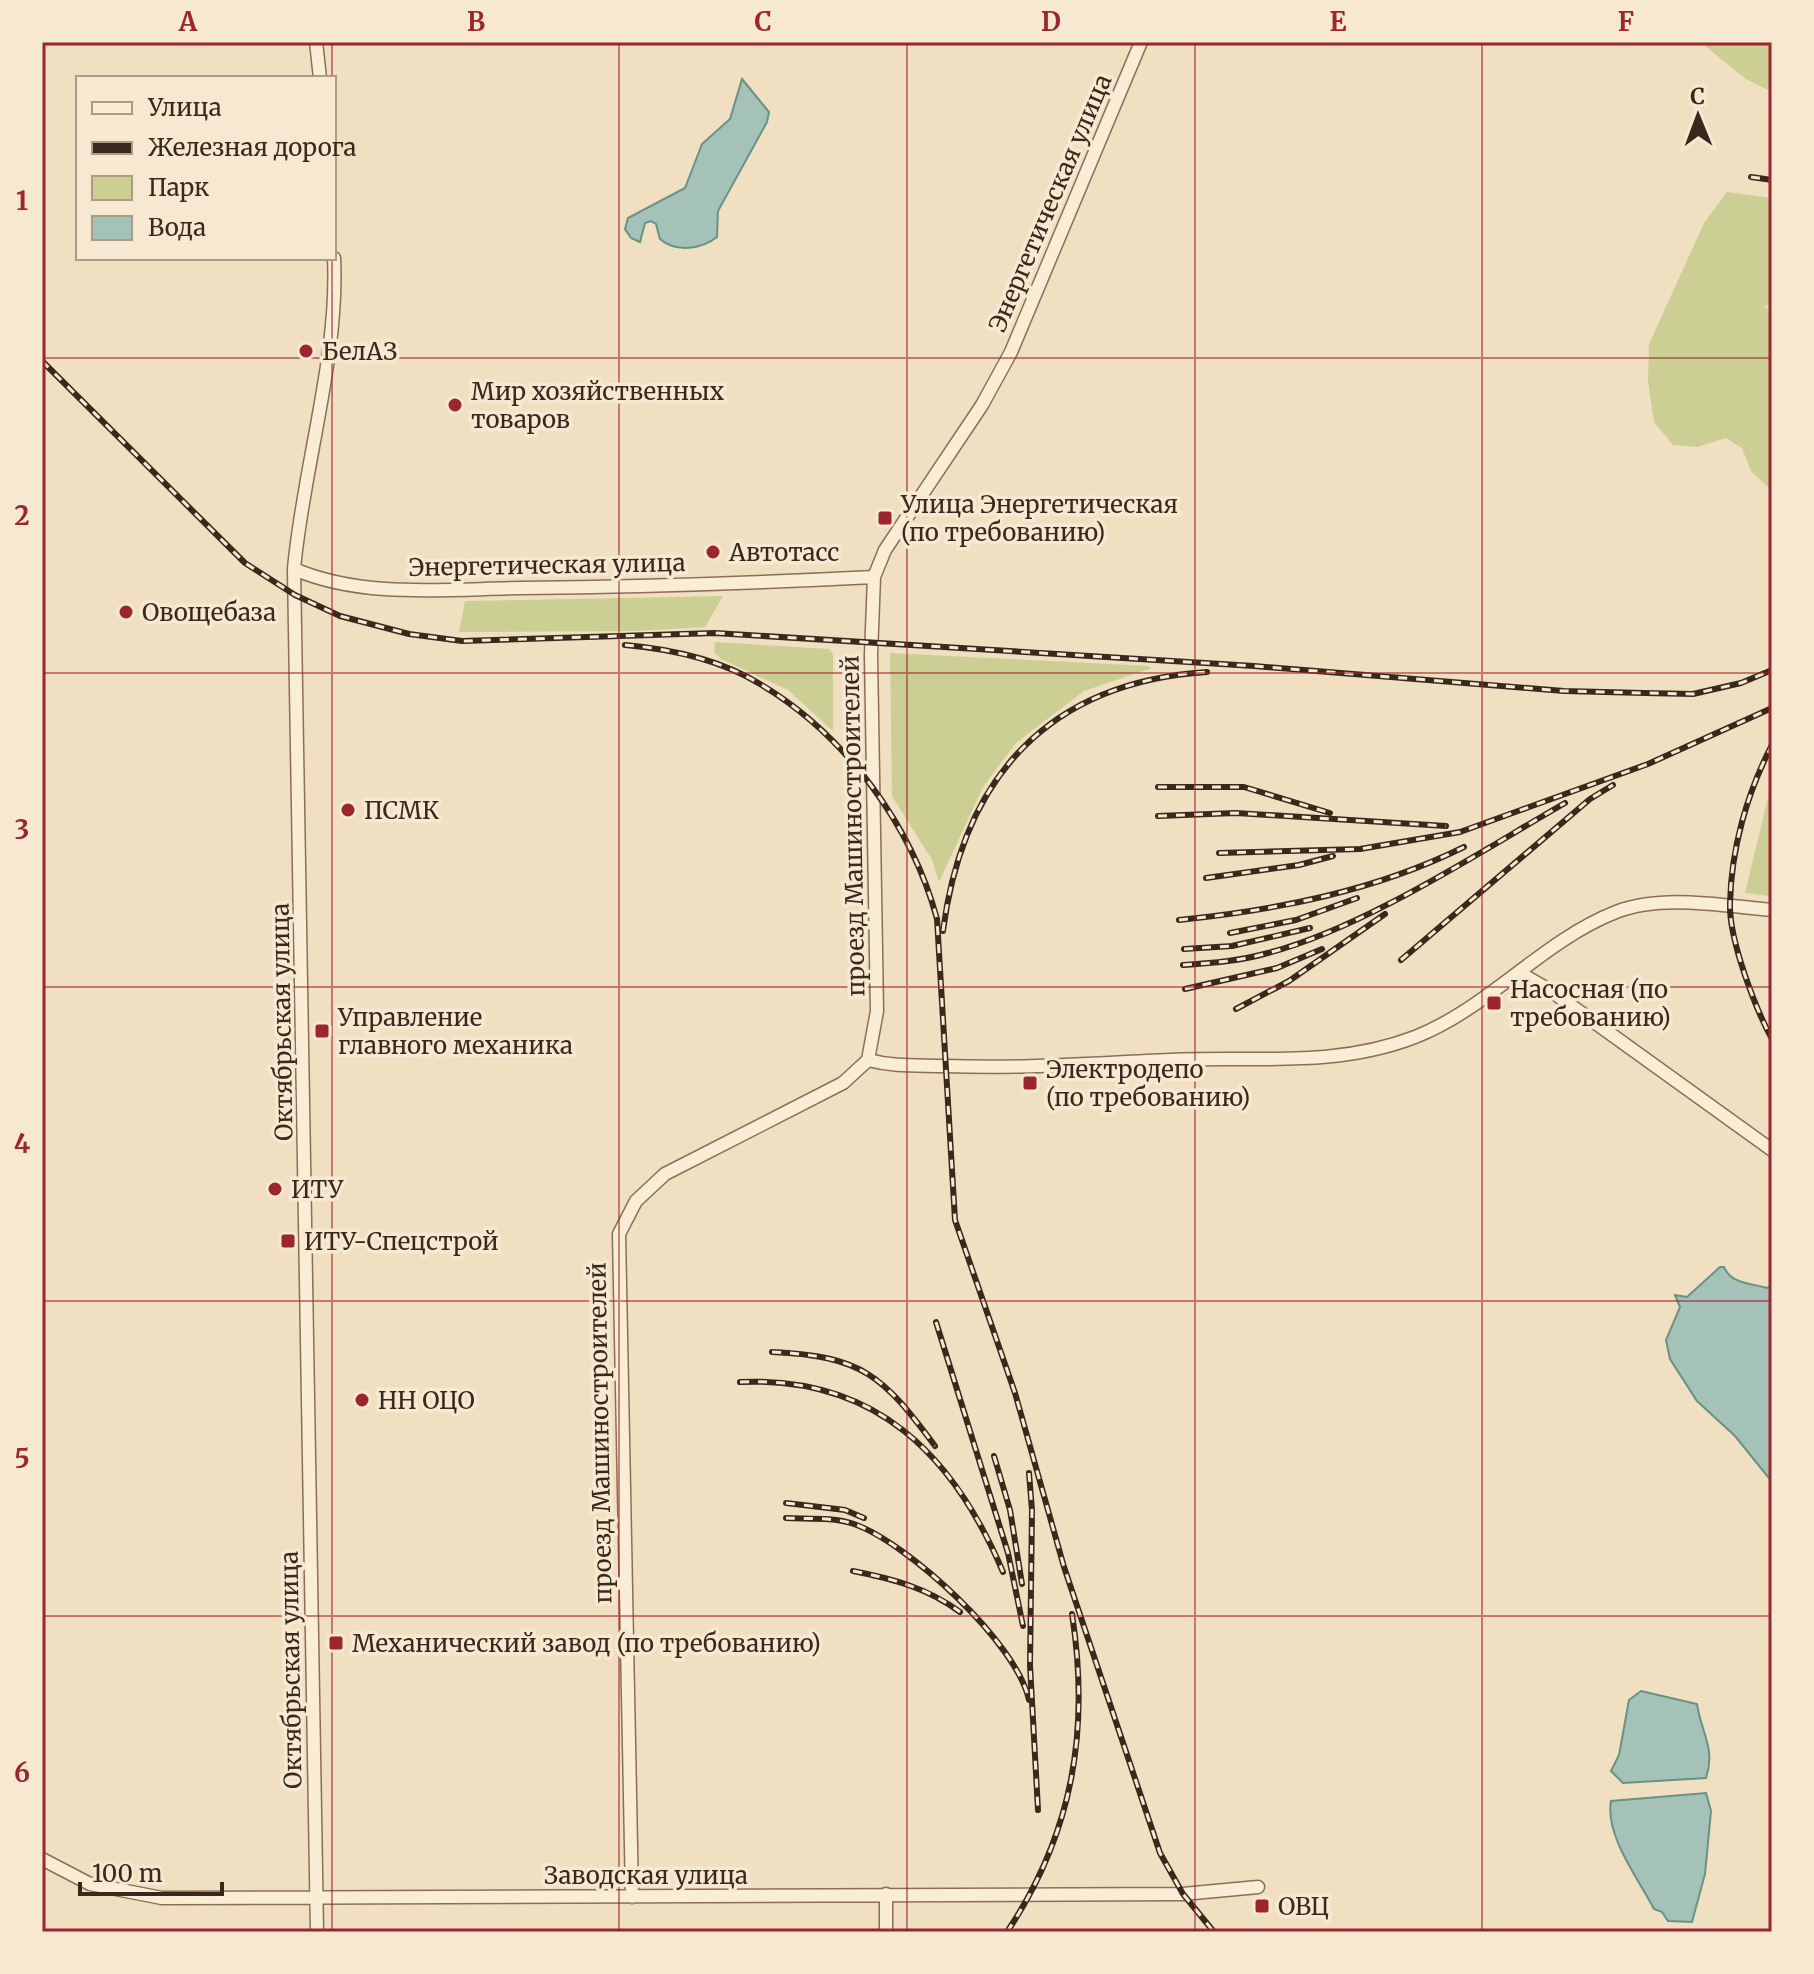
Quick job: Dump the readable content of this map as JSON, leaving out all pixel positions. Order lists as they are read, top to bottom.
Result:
{
  "streets": {
    "street": [
      "Энергетическая улица",
      "проезд Машиностроителей",
      "Октябрьская улица",
      "Заводская улица"
    ]
  },
  "crossings": [
    ["Энергетическая улица", "проезд Машиностроителей"],
    ["Энергетическая улица", "Октябрьская улица"],
    ["проезд Машиностроителей", "Заводская улица"],
    ["Октябрьская улица", "Заводская улица"]
  ],
  "places": {
    "other": [
      "БелАЗ",
      "Мир хозяйственных товаров",
      "Автотасс",
      "Овощебаза",
      "ПСМК",
      "ИТУ",
      "НН ОЦО"
    ],
    "transit": [
      "Улица Энергетическая (по требованию)",
      "Насосная (по требованию)",
      "Управление главного механика",
      "Электродепо (по требованию)",
      "ИТУ-Спецстрой",
      "Механический завод (по требованию)",
      "ОВЦ"
    ]
  },
  "legend": [
    "Улица",
    "Железная дорога",
    "Парк",
    "Вода"
  ],
  "scale_bar": "100 m",
  "north": "top",
  "grid": {
    "columns": [
      "A",
      "B",
      "C",
      "D",
      "E",
      "F"
    ],
    "rows": [
      "1",
      "2",
      "3",
      "4",
      "5",
      "6"
    ]
  }
}
